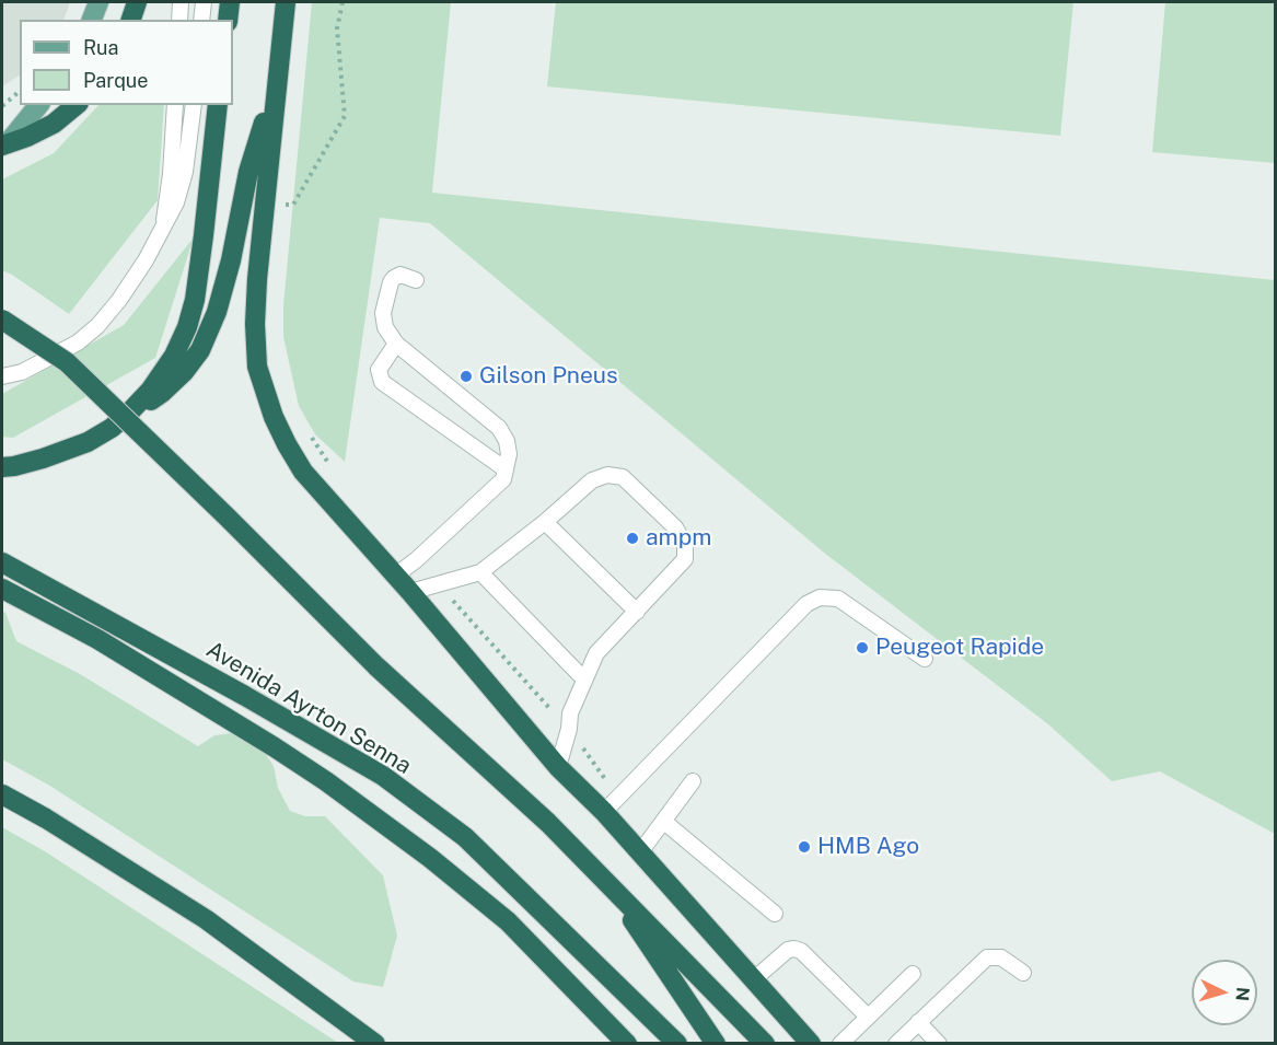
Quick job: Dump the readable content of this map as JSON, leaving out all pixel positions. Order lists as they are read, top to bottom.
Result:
{
  "streets": {
    "highway": ["Avenida Ayrton Senna"]
  },
  "places": [
    "Gilson Pneus",
    "ampm",
    "Peugeot Rapide",
    "HMB Ago"
  ],
  "legend": ["Rua", "Parque"],
  "north": "right"
}
